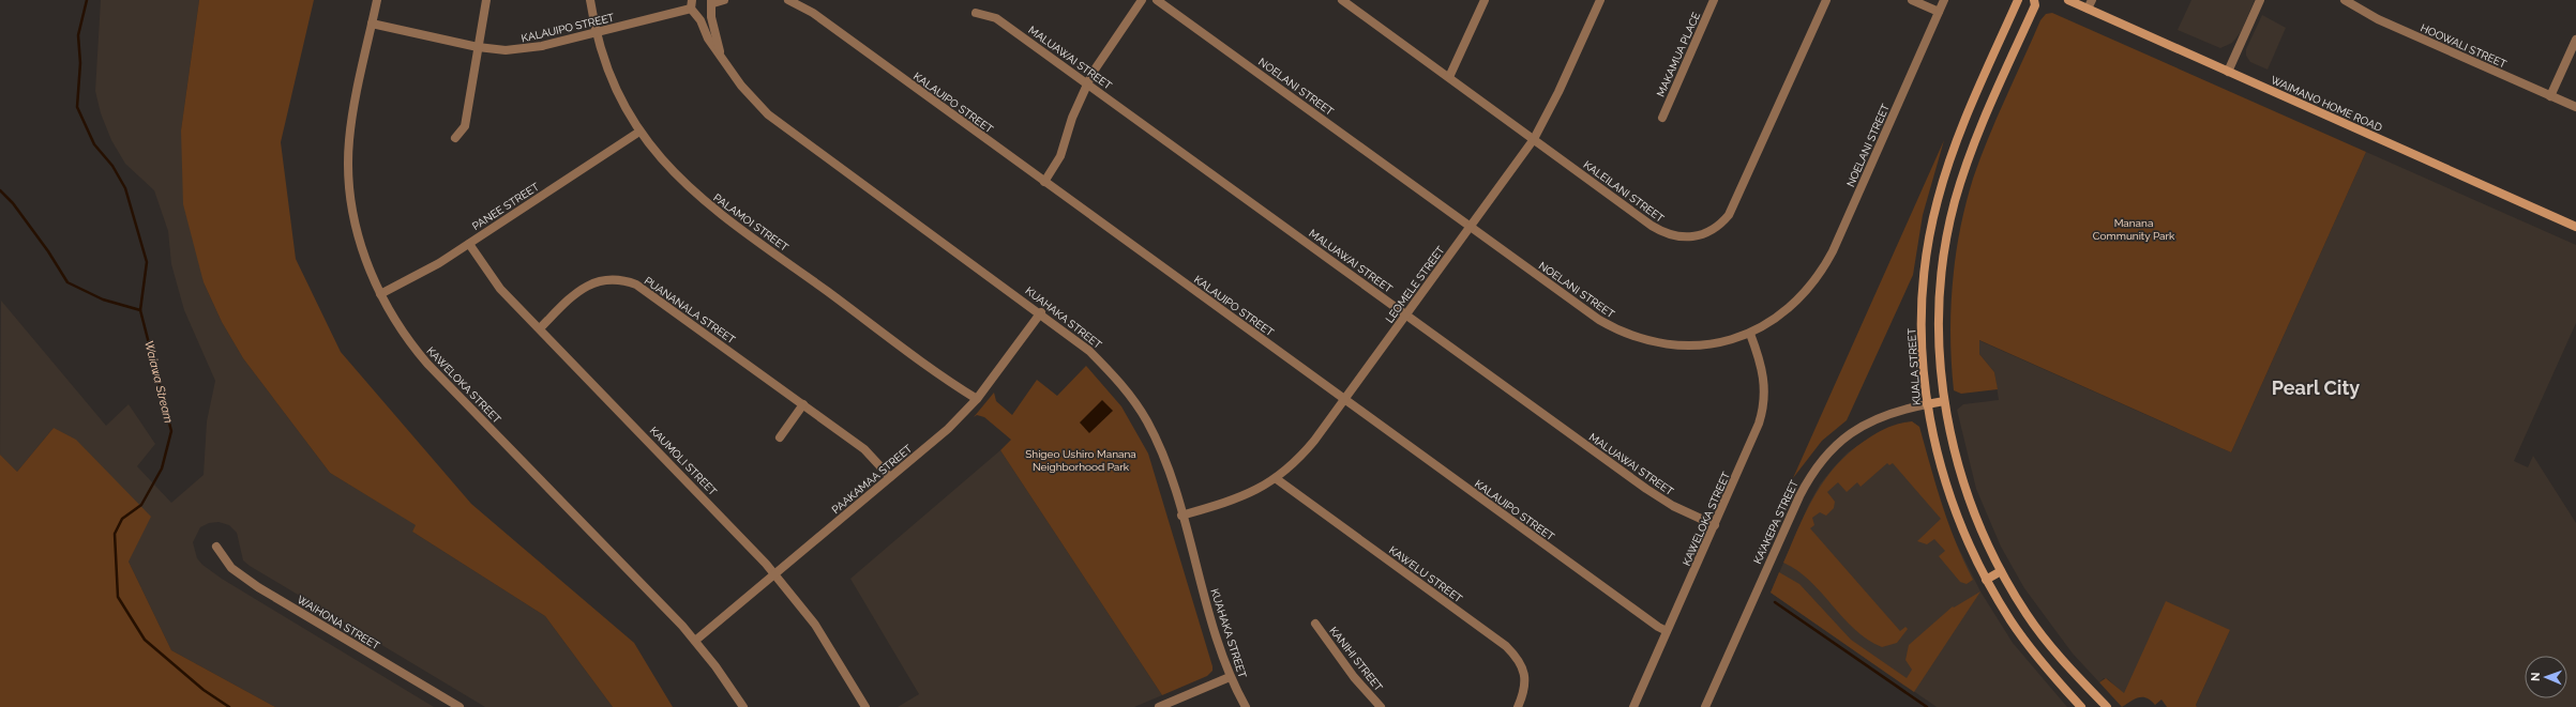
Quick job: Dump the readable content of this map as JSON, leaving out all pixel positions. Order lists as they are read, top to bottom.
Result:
{
  "streets": {
    "main road": ["WAIMANO HOME ROAD", "KUALA STREET"],
    "street": [
      "KALAUIPO STREET",
      "HOOWALI STREET",
      "MAKAMUA PLACE",
      "MALUAWAI STREET",
      "NOELANI STREET",
      "KALEILANI STREET",
      "PANEE STREET",
      "PALAMOI STREET",
      "LEOMELE STREET",
      "PUANANALA STREET",
      "KUAHAKA STREET",
      "KAWELOKA STREET",
      "KAUMOLI STREET",
      "PAAKAMAA STREET",
      "KA'AKEPA STREET",
      "KAWELU STREET",
      "WAIHONA STREET",
      "KANIHI STREET"
    ]
  },
  "crossings": [
    ["KALAUIPO STREET", "PALAMOI STREET"],
    ["KALAUIPO STREET", "LEOMELE STREET"],
    ["KALAUIPO STREET", "KUAHAKA STREET"],
    ["KALAUIPO STREET", "KAWELOKA STREET"],
    ["MALUAWAI STREET", "LEOMELE STREET"],
    ["MALUAWAI STREET", "KAWELOKA STREET"],
    ["NOELANI STREET", "LEOMELE STREET"],
    ["NOELANI STREET", "KAWELOKA STREET"],
    ["KALEILANI STREET", "LEOMELE STREET"],
    ["PANEE STREET", "PALAMOI STREET"],
    ["PANEE STREET", "KAWELOKA STREET"],
    ["PANEE STREET", "KAUMOLI STREET"],
    ["PALAMOI STREET", "PAAKAMAA STREET"],
    ["LEOMELE STREET", "KUAHAKA STREET"],
    ["LEOMELE STREET", "KAWELU STREET"],
    ["PUANANALA STREET", "KAUMOLI STREET"],
    ["PUANANALA STREET", "PAAKAMAA STREET"],
    ["KUAHAKA STREET", "PAAKAMAA STREET"],
    ["KUALA STREET", "KA'AKEPA STREET"],
    ["KAWELOKA STREET", "PAAKAMAA STREET"],
    ["KAUMOLI STREET", "PAAKAMAA STREET"]
  ],
  "districts": ["Pearl City"],
  "water": ["Waiawa Stream"],
  "parks": ["Manana Community Park", "Shigeo Ushiro Manana Neighborhood Park"],
  "north": "left"
}
